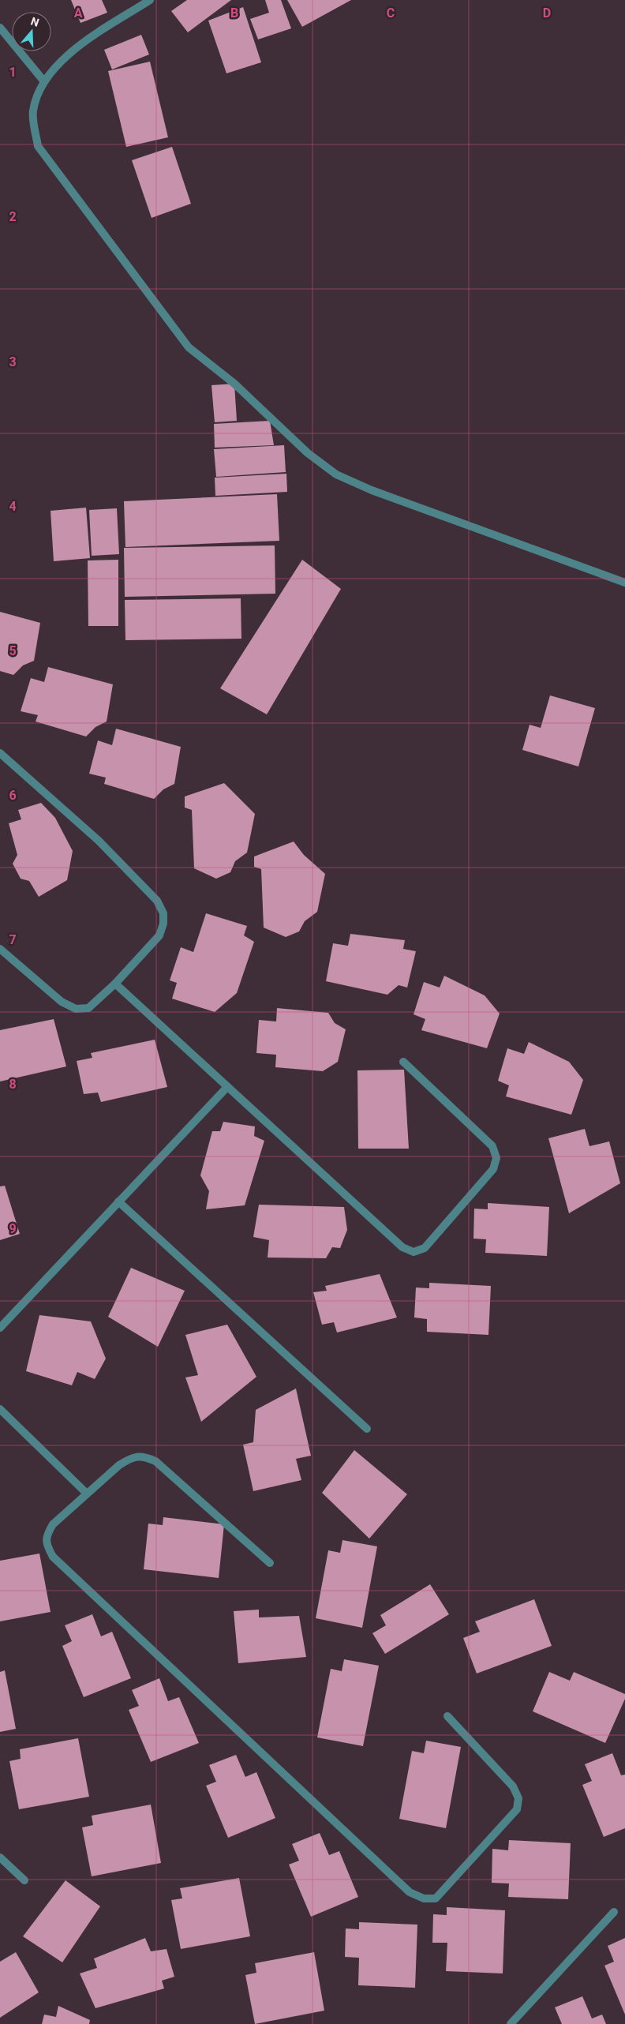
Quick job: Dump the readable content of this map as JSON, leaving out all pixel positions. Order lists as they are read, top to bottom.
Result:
{
  "north": "top",
  "grid": {
    "columns": [
      "A",
      "B",
      "C",
      "D"
    ],
    "rows": [
      "1",
      "2",
      "3",
      "4",
      "5",
      "6",
      "7",
      "8",
      "9"
    ]
  }
}
